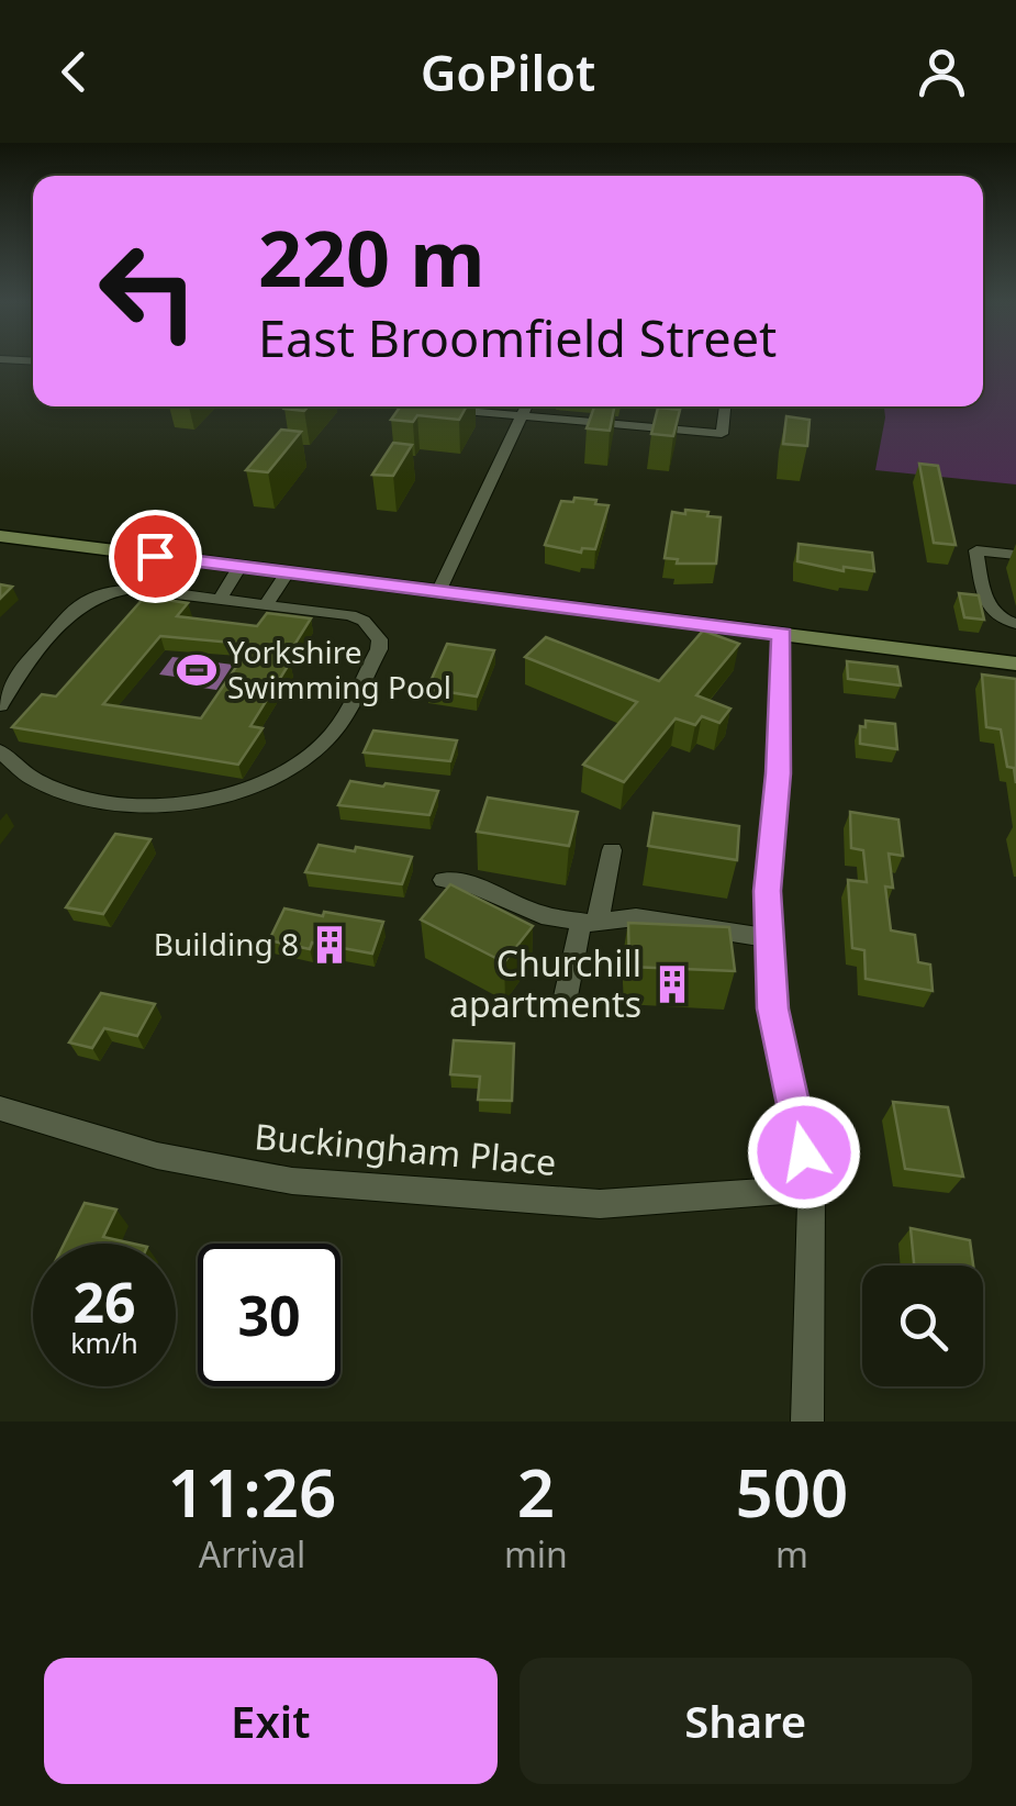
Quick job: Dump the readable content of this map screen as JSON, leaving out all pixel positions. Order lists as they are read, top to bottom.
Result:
{
  "streets": {
    "street": ["Buckingham Place"]
  },
  "places": {
    "sports": ["Yorkshire Swimming Pool"],
    "building": ["Building 8", "Churchill apartments"]
  },
  "page": {
    "header": "GoPilot",
    "turn": ["220 m", "East Broomfield Street"],
    "speed": "26 km/h",
    "limit": "30",
    "eta": [
      "11:26",
      "Arrival",
      "2",
      "min",
      "500",
      "m"
    ],
    "buttons": ["Exit", "Share"]
  }
}
